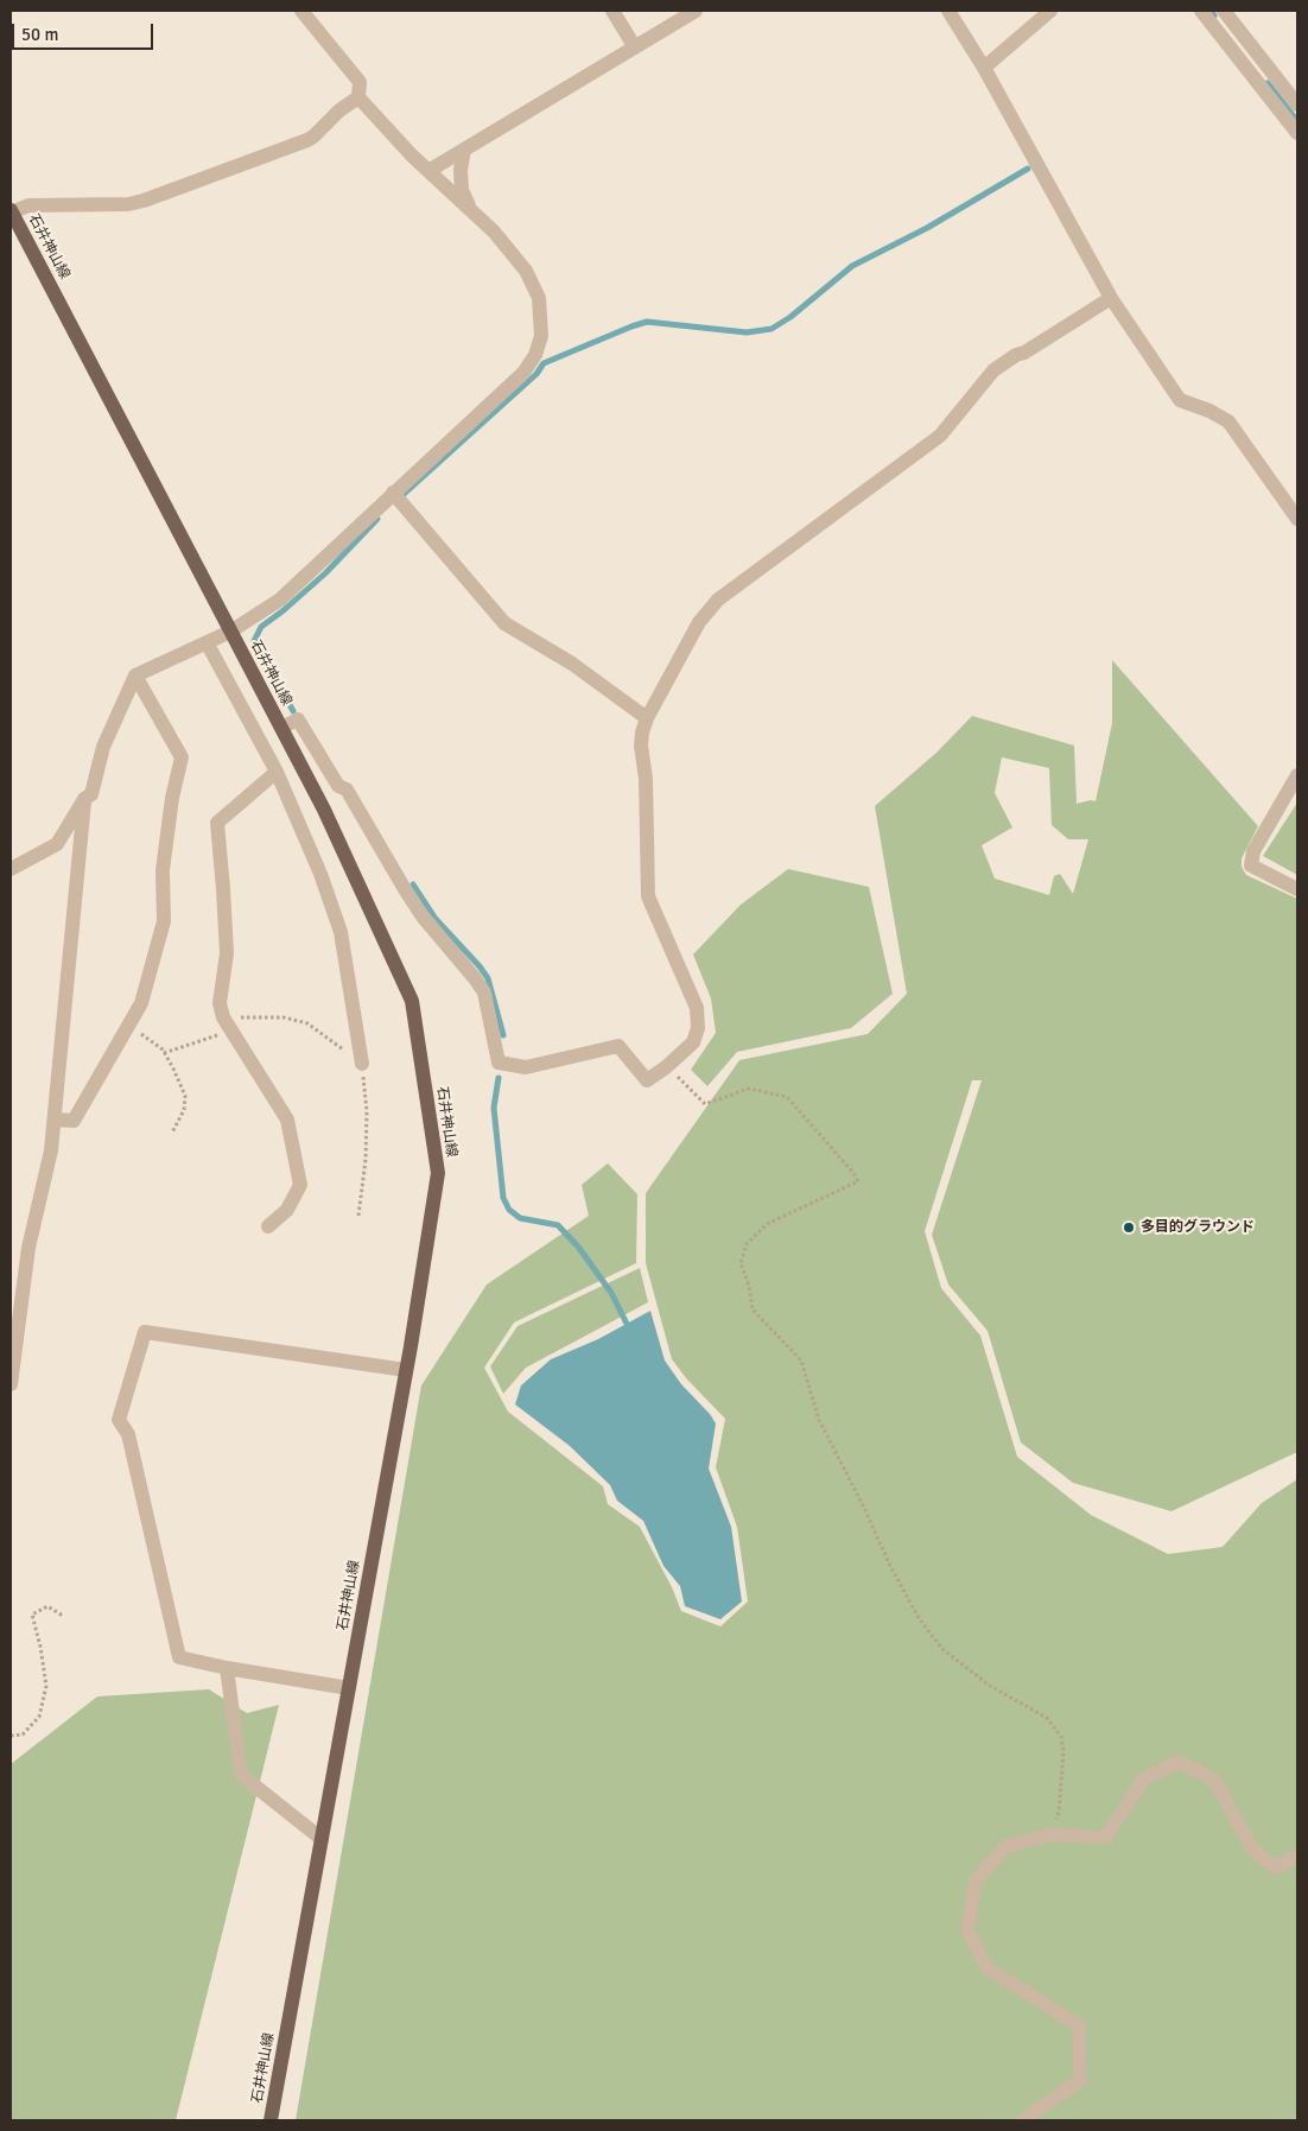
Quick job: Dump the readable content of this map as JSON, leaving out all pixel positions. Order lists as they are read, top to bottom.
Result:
{
  "streets": {
    "main road": ["石井神山線"]
  },
  "places": ["多目的グラウンド"],
  "scale_bar": "50 m"
}
